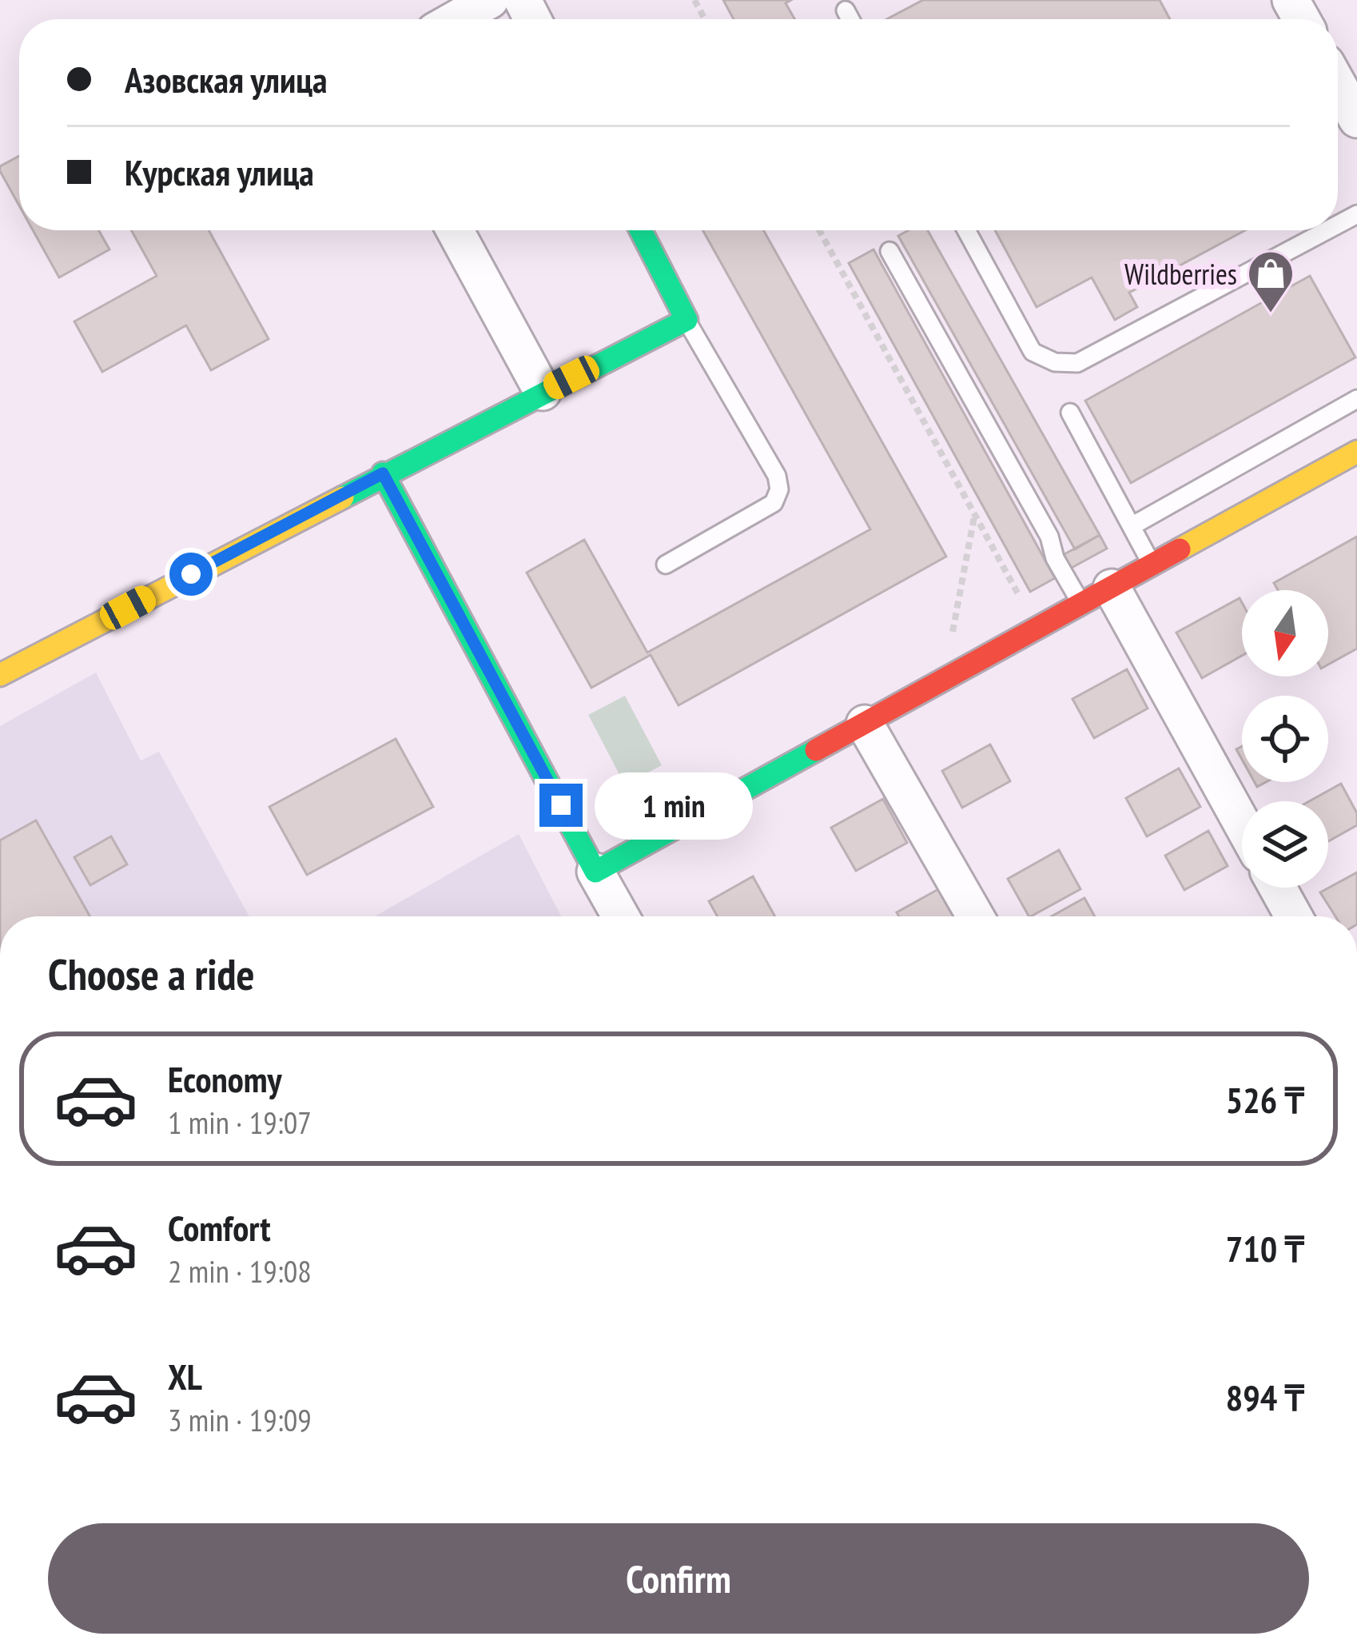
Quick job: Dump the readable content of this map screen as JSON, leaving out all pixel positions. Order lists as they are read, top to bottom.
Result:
{
  "places": {
    "shop": ["Wildberries"]
  },
  "north": "bottom",
  "page": {
    "banner": ["Азовская улица", "Курская улица"],
    "bubble": "1 min",
    "heading": "Choose a ride",
    "list": [
      {
        "name": "Economy",
        "note": "1 min · 19:07",
        "value": "526 ₸"
      },
      {
        "name": "Comfort",
        "note": "2 min · 19:08",
        "value": "710 ₸"
      },
      {
        "name": "XL",
        "note": "3 min · 19:09",
        "value": "894 ₸"
      }
    ],
    "buttons": "Confirm"
  }
}
